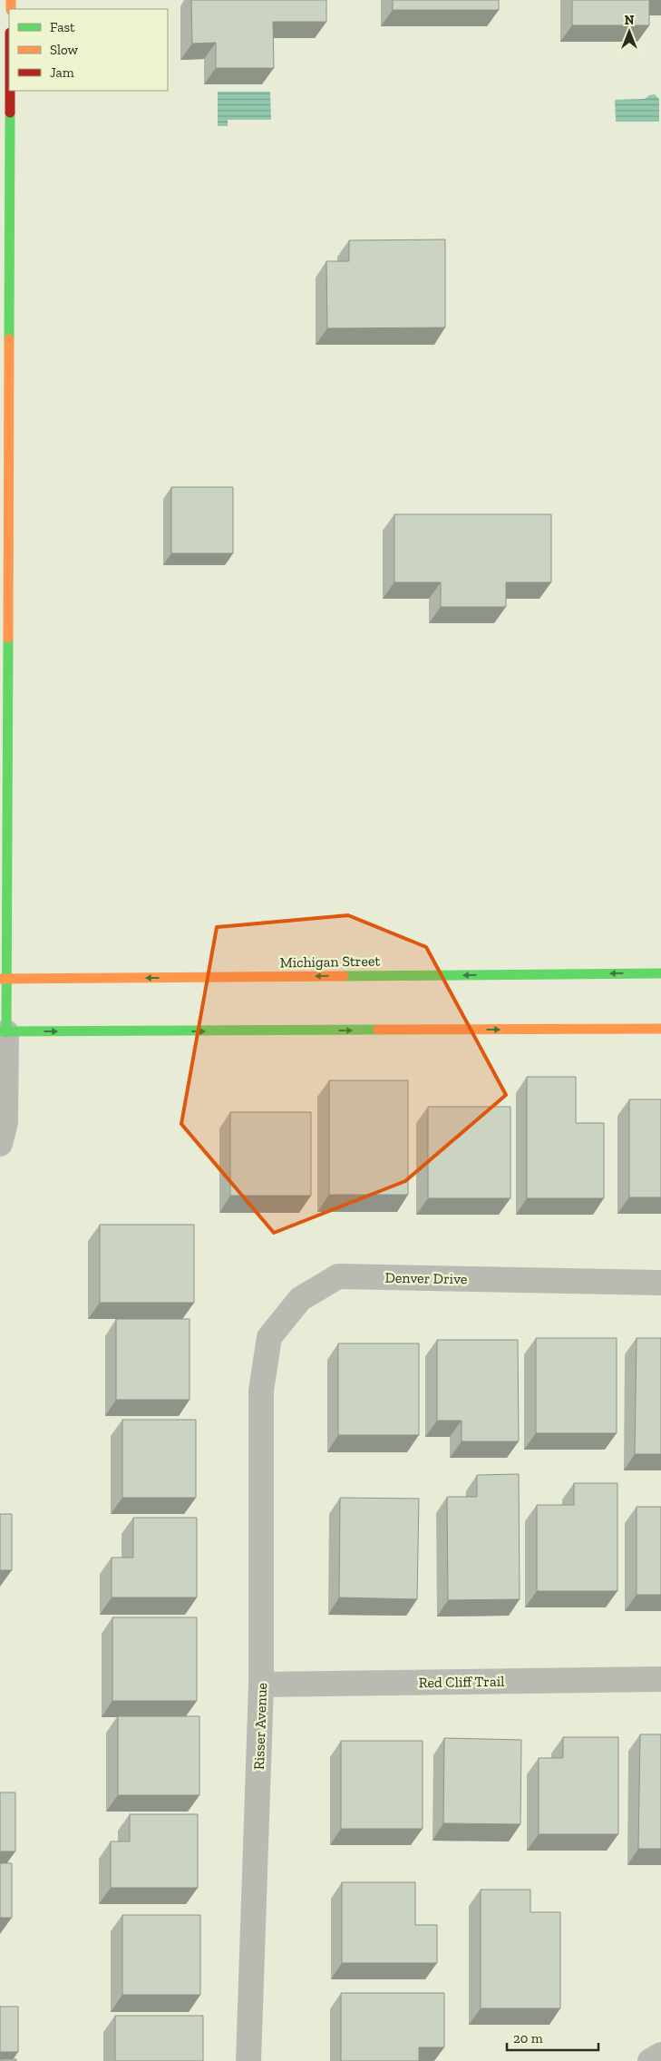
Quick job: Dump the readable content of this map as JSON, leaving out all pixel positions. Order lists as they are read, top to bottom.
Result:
{
  "streets": {
    "street": [
      "Michigan Street",
      "Denver Drive",
      "Red Cliff Trail",
      "Risser Avenue"
    ]
  },
  "crossings": [
    ["Denver Drive", "Risser Avenue"],
    ["Red Cliff Trail", "Risser Avenue"]
  ],
  "legend": ["Fast", "Slow", "Jam"],
  "scale_bar": "20 m",
  "north": "top"
}
